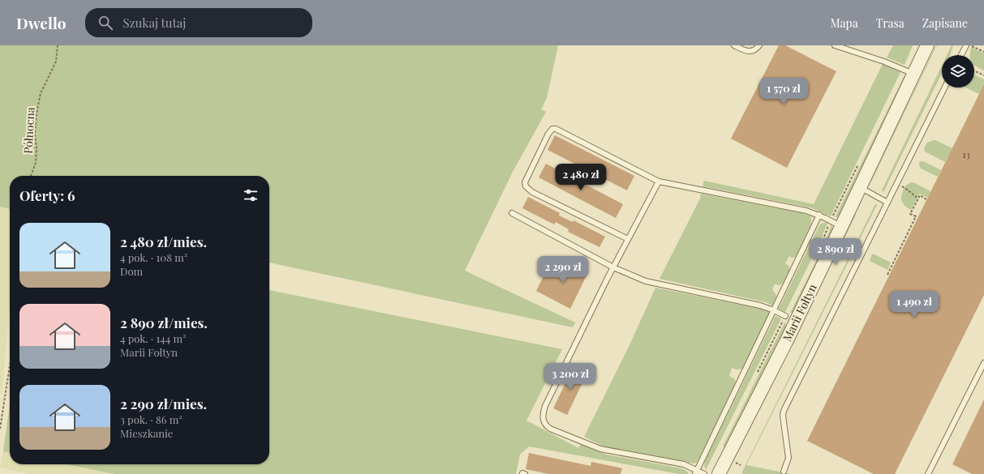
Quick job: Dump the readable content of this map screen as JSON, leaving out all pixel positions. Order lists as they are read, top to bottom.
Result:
{
  "streets": {
    "street": ["Marii Fołtyn"],
    "path": ["Północna"]
  },
  "house_numbers": ["13"],
  "page": {
    "header": "Dwello",
    "search": "Szukaj tutaj",
    "nav": ["Mapa", "Trasa", "Zapisane"],
    "price": [
      "1 570 zł",
      "2 480 zł",
      "2 890 zł",
      "2 290 zł",
      "1 490 zł",
      "3 200 zł"
    ],
    "heading": "Oferty: 6",
    "list": [
      {
        "name": "2 480 zł/mies.",
        "note": "4 pok. · 108 m² · Dom"
      },
      {
        "name": "2 890 zł/mies.",
        "note": "4 pok. · 144 m² · Marii Fołtyn"
      },
      {
        "name": "2 290 zł/mies.",
        "note": "3 pok. · 86 m² · Mieszkanie"
      }
    ]
  }
}
